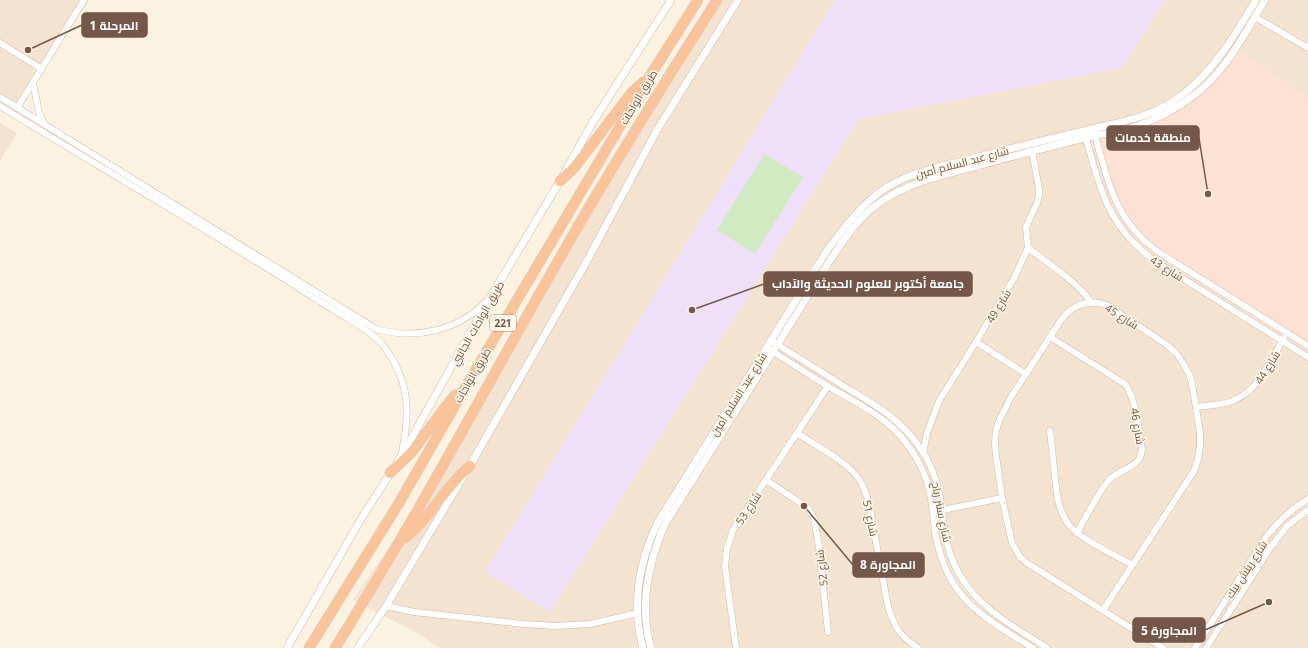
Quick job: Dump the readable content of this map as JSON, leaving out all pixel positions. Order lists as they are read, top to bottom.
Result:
{
  "streets": {
    "highway": ["طريق الواحات", "221"],
    "street": [
      "شارع عبد السلام أمين",
      "شارع 43",
      "شارع 49",
      "شارع 45",
      "طريق الواحات الجانبي",
      "شارع 44",
      "شارع 46",
      "شارع 53",
      "شارع سنتر رباح",
      "شارع 51",
      "شارع 52",
      "شارع ريتش بيك"
    ]
  },
  "crossings": [
    ["شارع عبد السلام أمين", "شارع 43"],
    ["شارع عبد السلام أمين", "شارع سنتر رباح"],
    ["شارع 43", "شارع 44"],
    ["شارع 49", "شارع سنتر رباح"],
    ["شارع 45", "شارع 44"],
    ["شارع 45", "شارع 46"],
    ["شارع 53", "شارع سنتر رباح"],
    ["شارع 53", "شارع 51"],
    ["شارع 53", "شارع 52"]
  ],
  "places": [
    "المرحلة 1",
    "منطقة خدمات",
    "جامعة أكتوبر للعلوم الحديثة والآداب",
    "المجاورة 8",
    "المجاورة 5"
  ]
}
